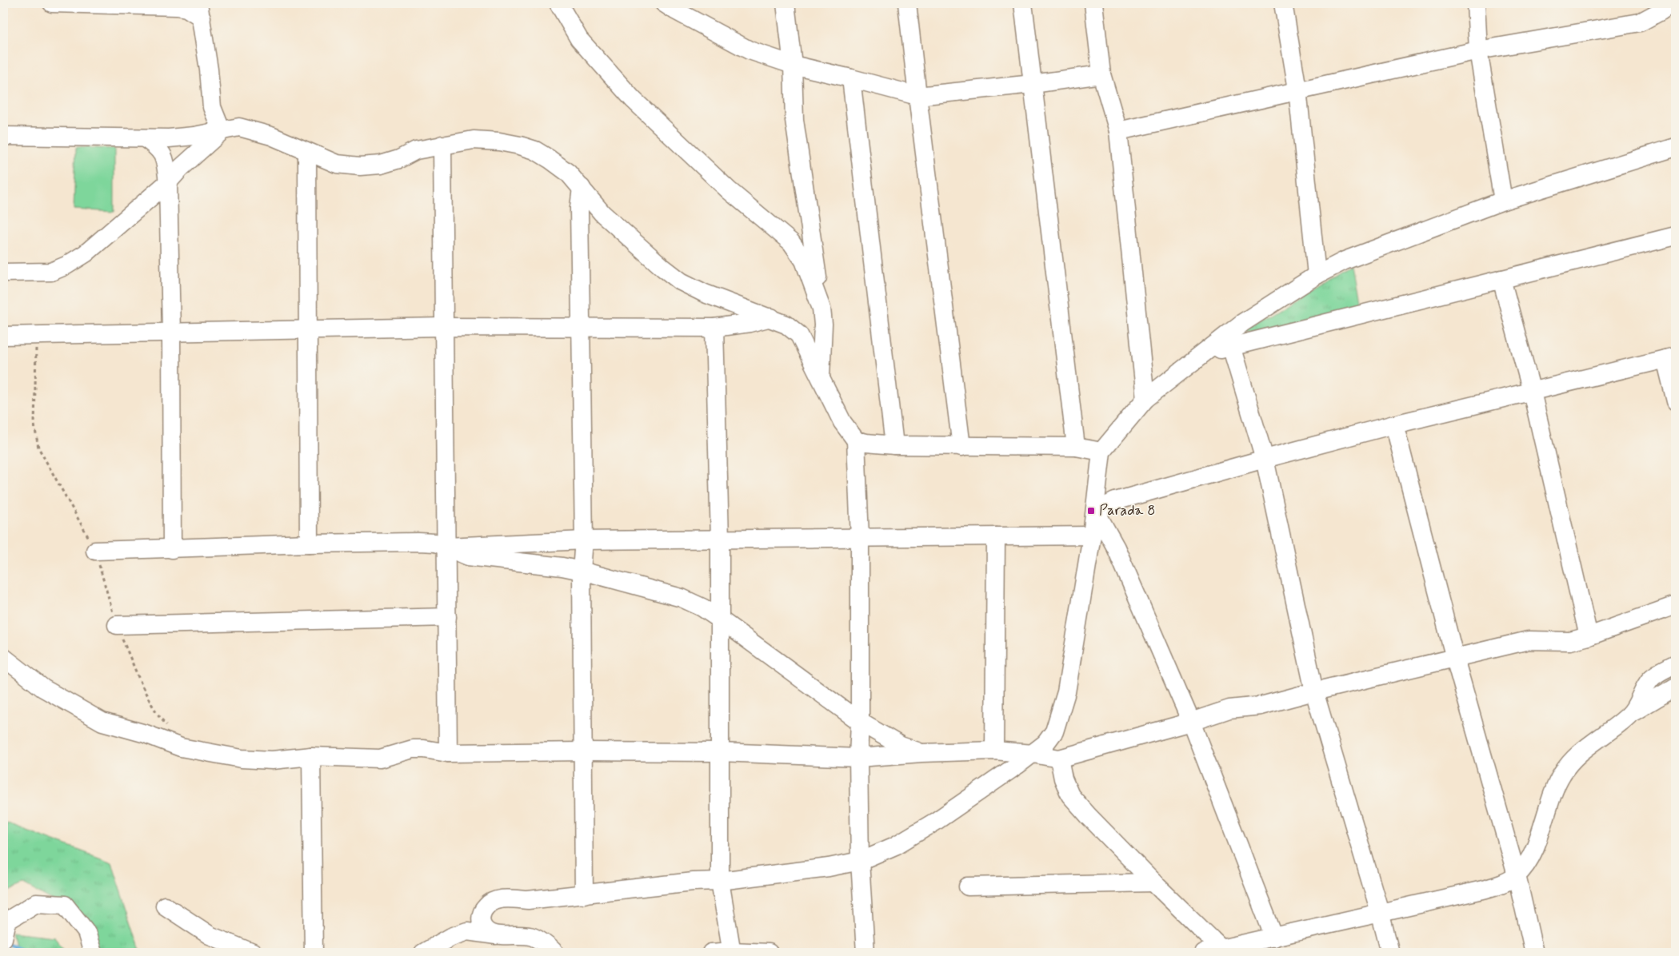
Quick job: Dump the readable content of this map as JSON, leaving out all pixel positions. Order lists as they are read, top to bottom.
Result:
{
  "places": {
    "transit": ["Parada 8"]
  }
}
